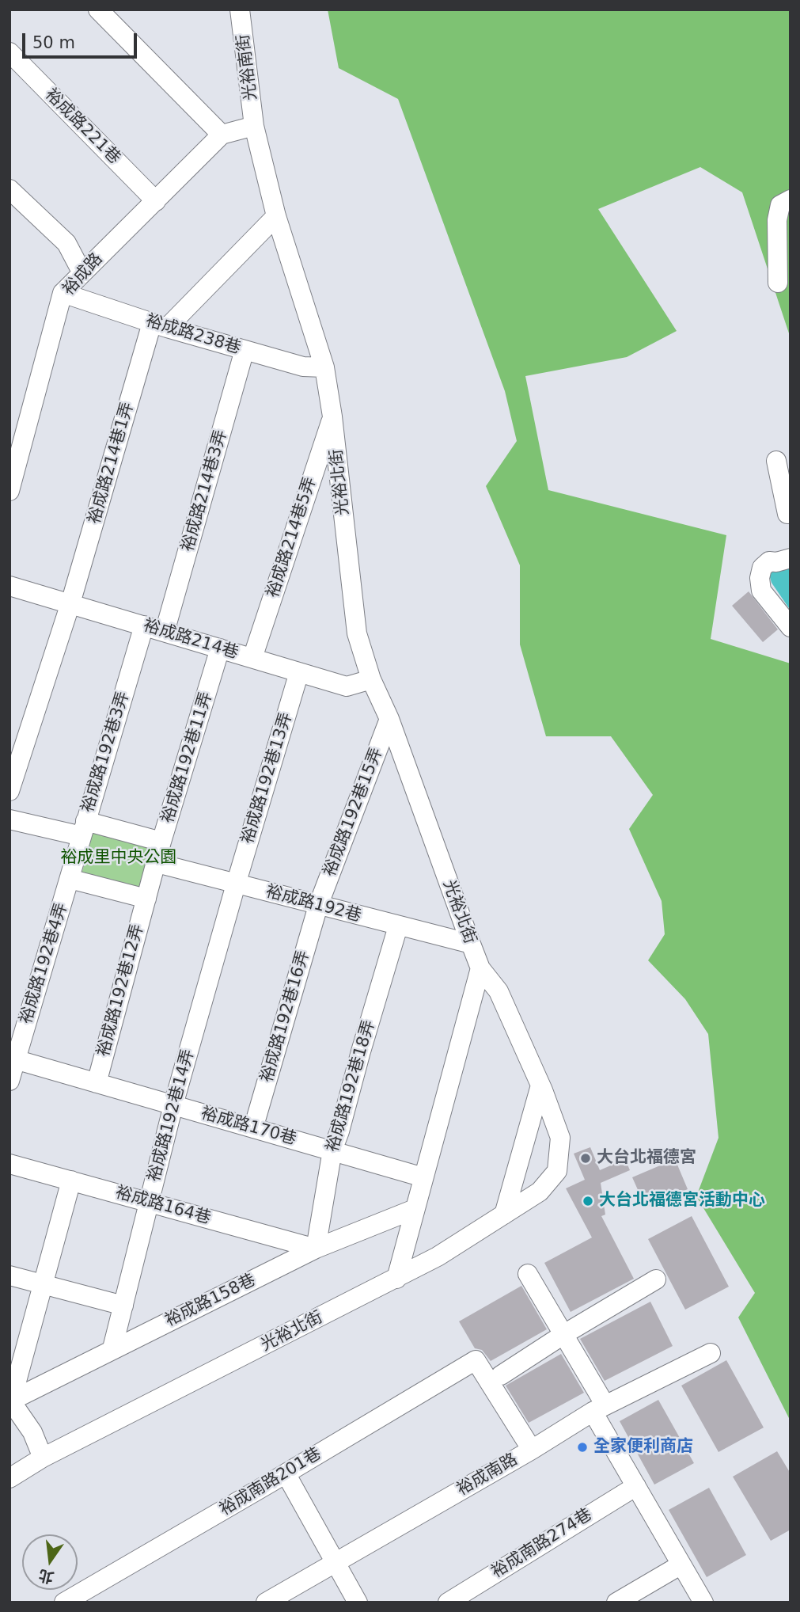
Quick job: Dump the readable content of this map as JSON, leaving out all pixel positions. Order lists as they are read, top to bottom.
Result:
{
  "streets": {
    "street": [
      "光裕南街",
      "裕成路221巷",
      "裕成路",
      "裕成路238巷",
      "裕成路214巷1弄",
      "光裕北街",
      "裕成路214巷3弄",
      "裕成路214巷5弄",
      "裕成路214巷",
      "裕成路192巷3弄",
      "裕成路192巷11弄",
      "裕成路192巷13弄",
      "裕成路192巷15弄",
      "裕成路192巷",
      "裕成路192巷4弄",
      "裕成路192巷12弄",
      "裕成路192巷16弄",
      "裕成路192巷18弄",
      "裕成路192巷14弄",
      "裕成路170巷",
      "裕成路164巷",
      "裕成路158巷",
      "裕成南路",
      "裕成南路201巷",
      "裕成南路274巷"
    ]
  },
  "crossings": [
    ["光裕南街", "光裕北街"],
    ["裕成路221巷", "裕成路"],
    ["裕成路", "裕成路238巷"],
    ["裕成路238巷", "裕成路214巷1弄"],
    ["裕成路238巷", "光裕北街"],
    ["裕成路238巷", "裕成路214巷3弄"],
    ["裕成路214巷1弄", "裕成路214巷"],
    ["光裕北街", "裕成路214巷5弄"],
    ["光裕北街", "裕成路214巷"],
    ["光裕北街", "裕成路192巷15弄"],
    ["光裕北街", "裕成路192巷"],
    ["裕成路214巷3弄", "裕成路214巷"],
    ["裕成路214巷5弄", "裕成路214巷"],
    ["裕成路214巷", "裕成路192巷3弄"],
    ["裕成路214巷", "裕成路192巷11弄"],
    ["裕成路214巷", "裕成路192巷13弄"],
    ["裕成路192巷3弄", "裕成路192巷4弄"],
    ["裕成路192巷11弄", "裕成路192巷"],
    ["裕成路192巷11弄", "裕成路192巷12弄"],
    ["裕成路192巷13弄", "裕成路192巷"],
    ["裕成路192巷13弄", "裕成路192巷14弄"],
    ["裕成路192巷15弄", "裕成路192巷"],
    ["裕成路192巷15弄", "裕成路192巷16弄"],
    ["裕成路192巷", "裕成路192巷16弄"],
    ["裕成路192巷", "裕成路192巷18弄"],
    ["裕成路192巷", "裕成路192巷14弄"],
    ["裕成路192巷4弄", "裕成路170巷"],
    ["裕成路192巷12弄", "裕成路170巷"],
    ["裕成路192巷16弄", "裕成路170巷"],
    ["裕成路192巷18弄", "裕成路170巷"],
    ["裕成路192巷18弄", "裕成路164巷"],
    ["裕成路192巷18弄", "裕成路158巷"],
    ["裕成路192巷14弄", "裕成路170巷"],
    ["裕成路192巷14弄", "裕成路164巷"],
    ["裕成路192巷14弄", "裕成路158巷"],
    ["裕成路164巷", "裕成路158巷"],
    ["裕成南路", "裕成南路201巷"]
  ],
  "parks": ["裕成里中央公園"],
  "places": ["大台北福德宮", "大台北福德宮活動中心", "全家便利商店"],
  "scale_bar": "50 m",
  "north": "bottom"
}
